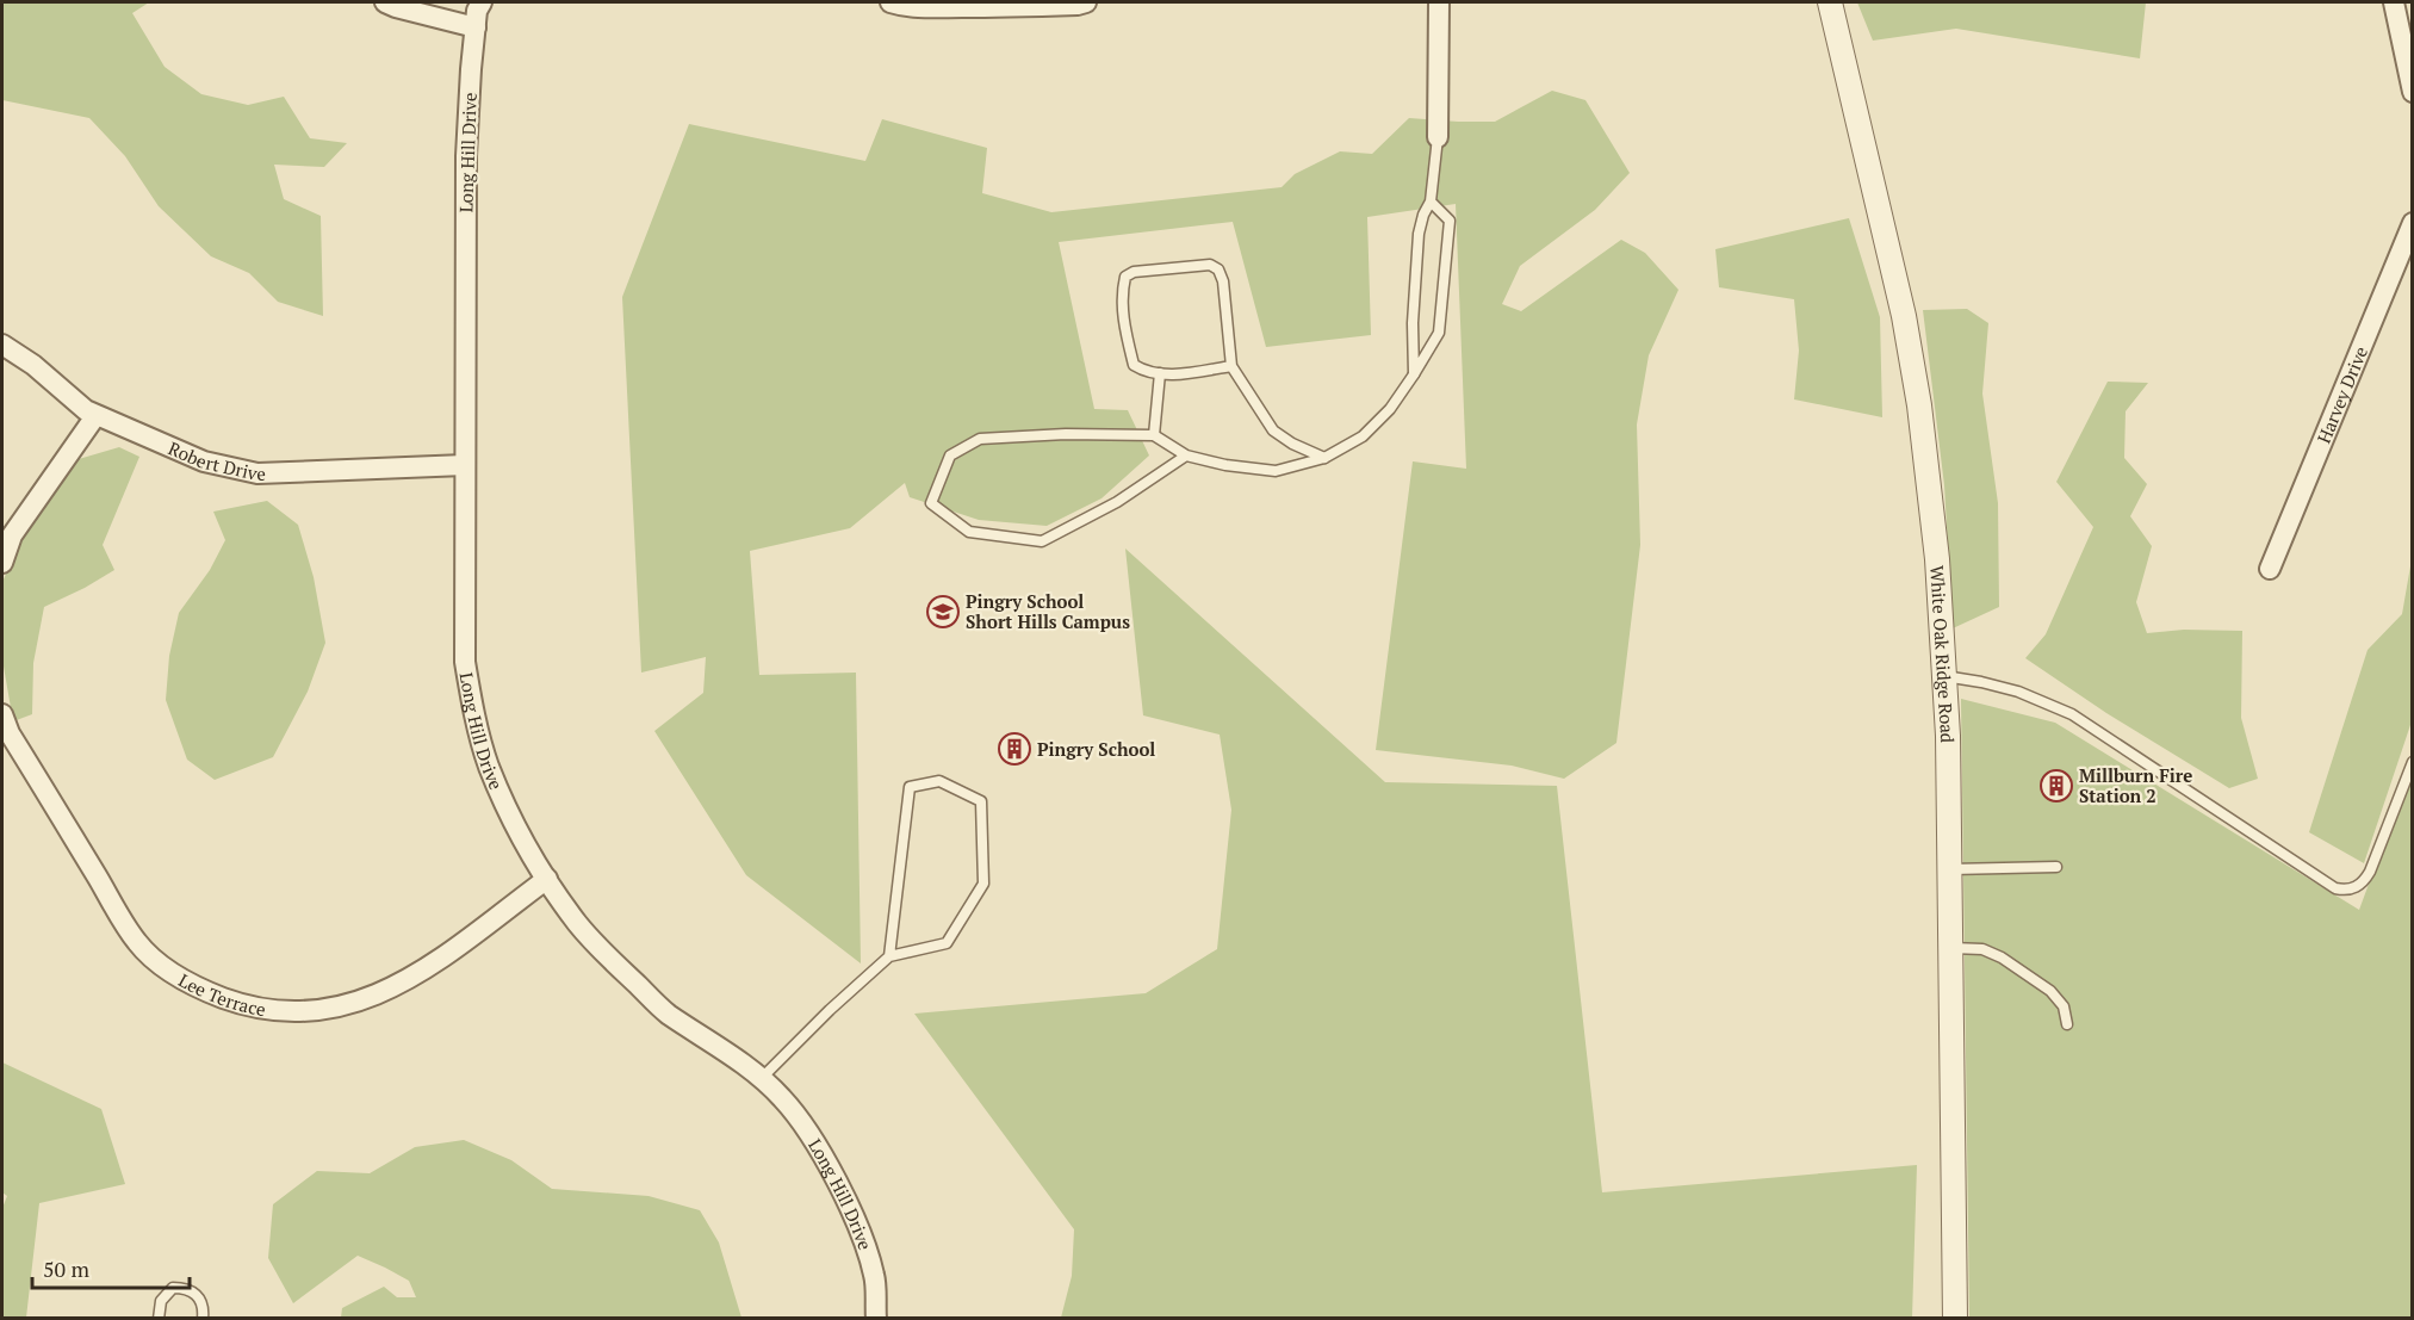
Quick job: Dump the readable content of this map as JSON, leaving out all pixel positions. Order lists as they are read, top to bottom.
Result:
{
  "streets": {
    "street": [
      "Long Hill Drive",
      "Harvey Drive",
      "Robert Drive",
      "White Oak Ridge Road",
      "Lee Terrace"
    ]
  },
  "crossings": [
    ["Long Hill Drive", "Robert Drive"],
    ["Long Hill Drive", "Lee Terrace"]
  ],
  "places": {
    "school or university": ["Pingry School Short Hills Campus"],
    "building": ["Pingry School", "Millburn Fire Station 2"]
  },
  "scale_bar": "50 m"
}
